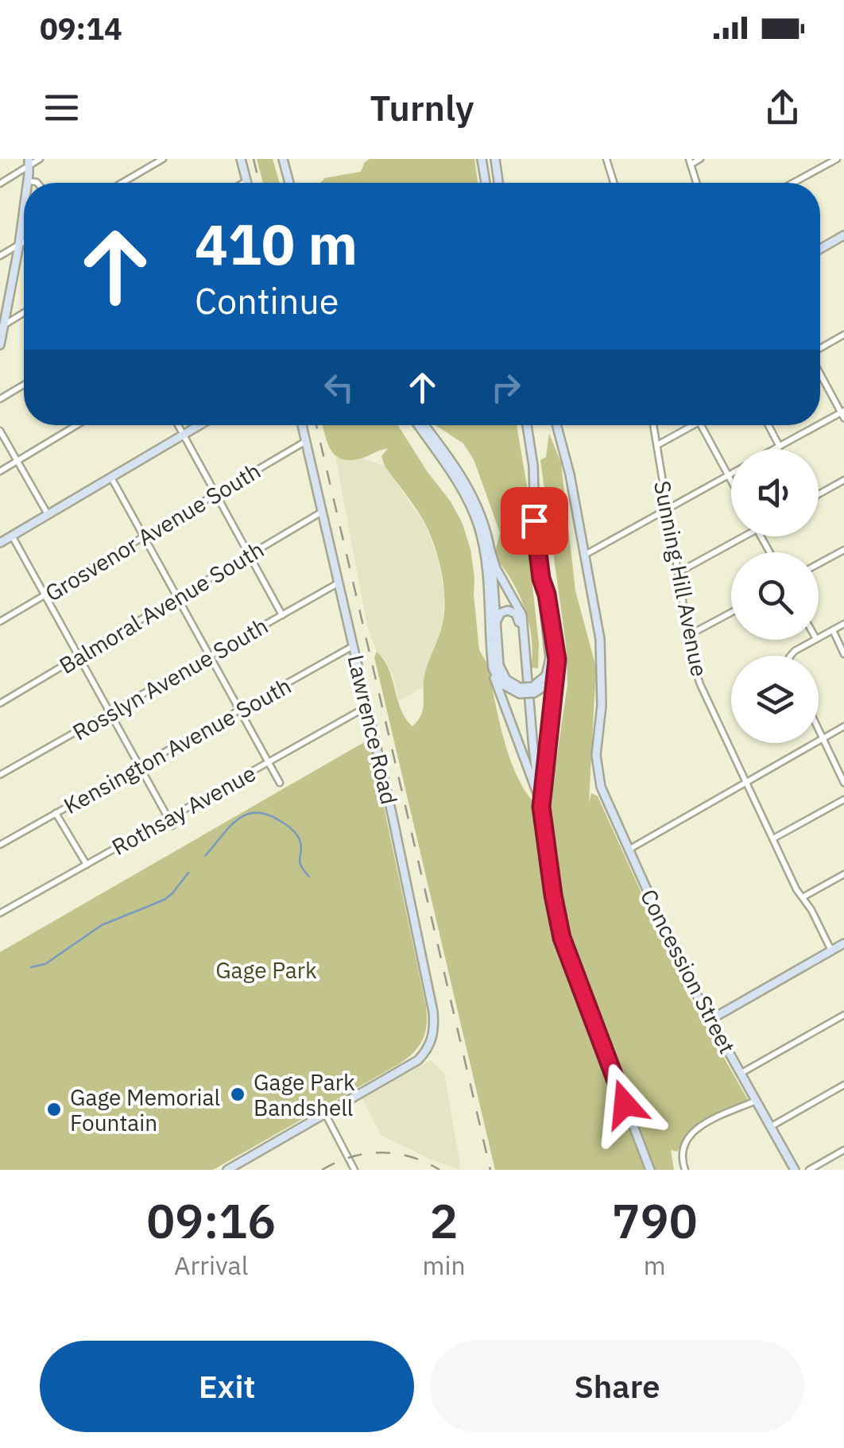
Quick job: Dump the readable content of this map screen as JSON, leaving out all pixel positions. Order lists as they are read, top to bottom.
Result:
{
  "streets": {
    "main road": ["Lawrence Road", "Concession Street"],
    "street": [
      "Grosvenor Avenue South",
      "Sunning Hill Avenue",
      "Balmoral Avenue South",
      "Rosslyn Avenue South",
      "Kensington Avenue South",
      "Rothsay Avenue"
    ]
  },
  "crossings": [
    ["Grosvenor Avenue South", "Lawrence Road"],
    ["Balmoral Avenue South", "Lawrence Road"],
    ["Rosslyn Avenue South", "Lawrence Road"],
    ["Lawrence Road", "Kensington Avenue South"],
    ["Lawrence Road", "Rothsay Avenue"]
  ],
  "parks": ["Gage Park"],
  "places": ["Gage Park Bandshell", "Gage Memorial Fountain"],
  "page": {
    "status": "09:14",
    "header": "Turnly",
    "turn": ["410 m", "Continue"],
    "eta": [
      "09:16",
      "Arrival",
      "2",
      "min",
      "790",
      "m"
    ],
    "buttons": ["Exit", "Share"]
  }
}
